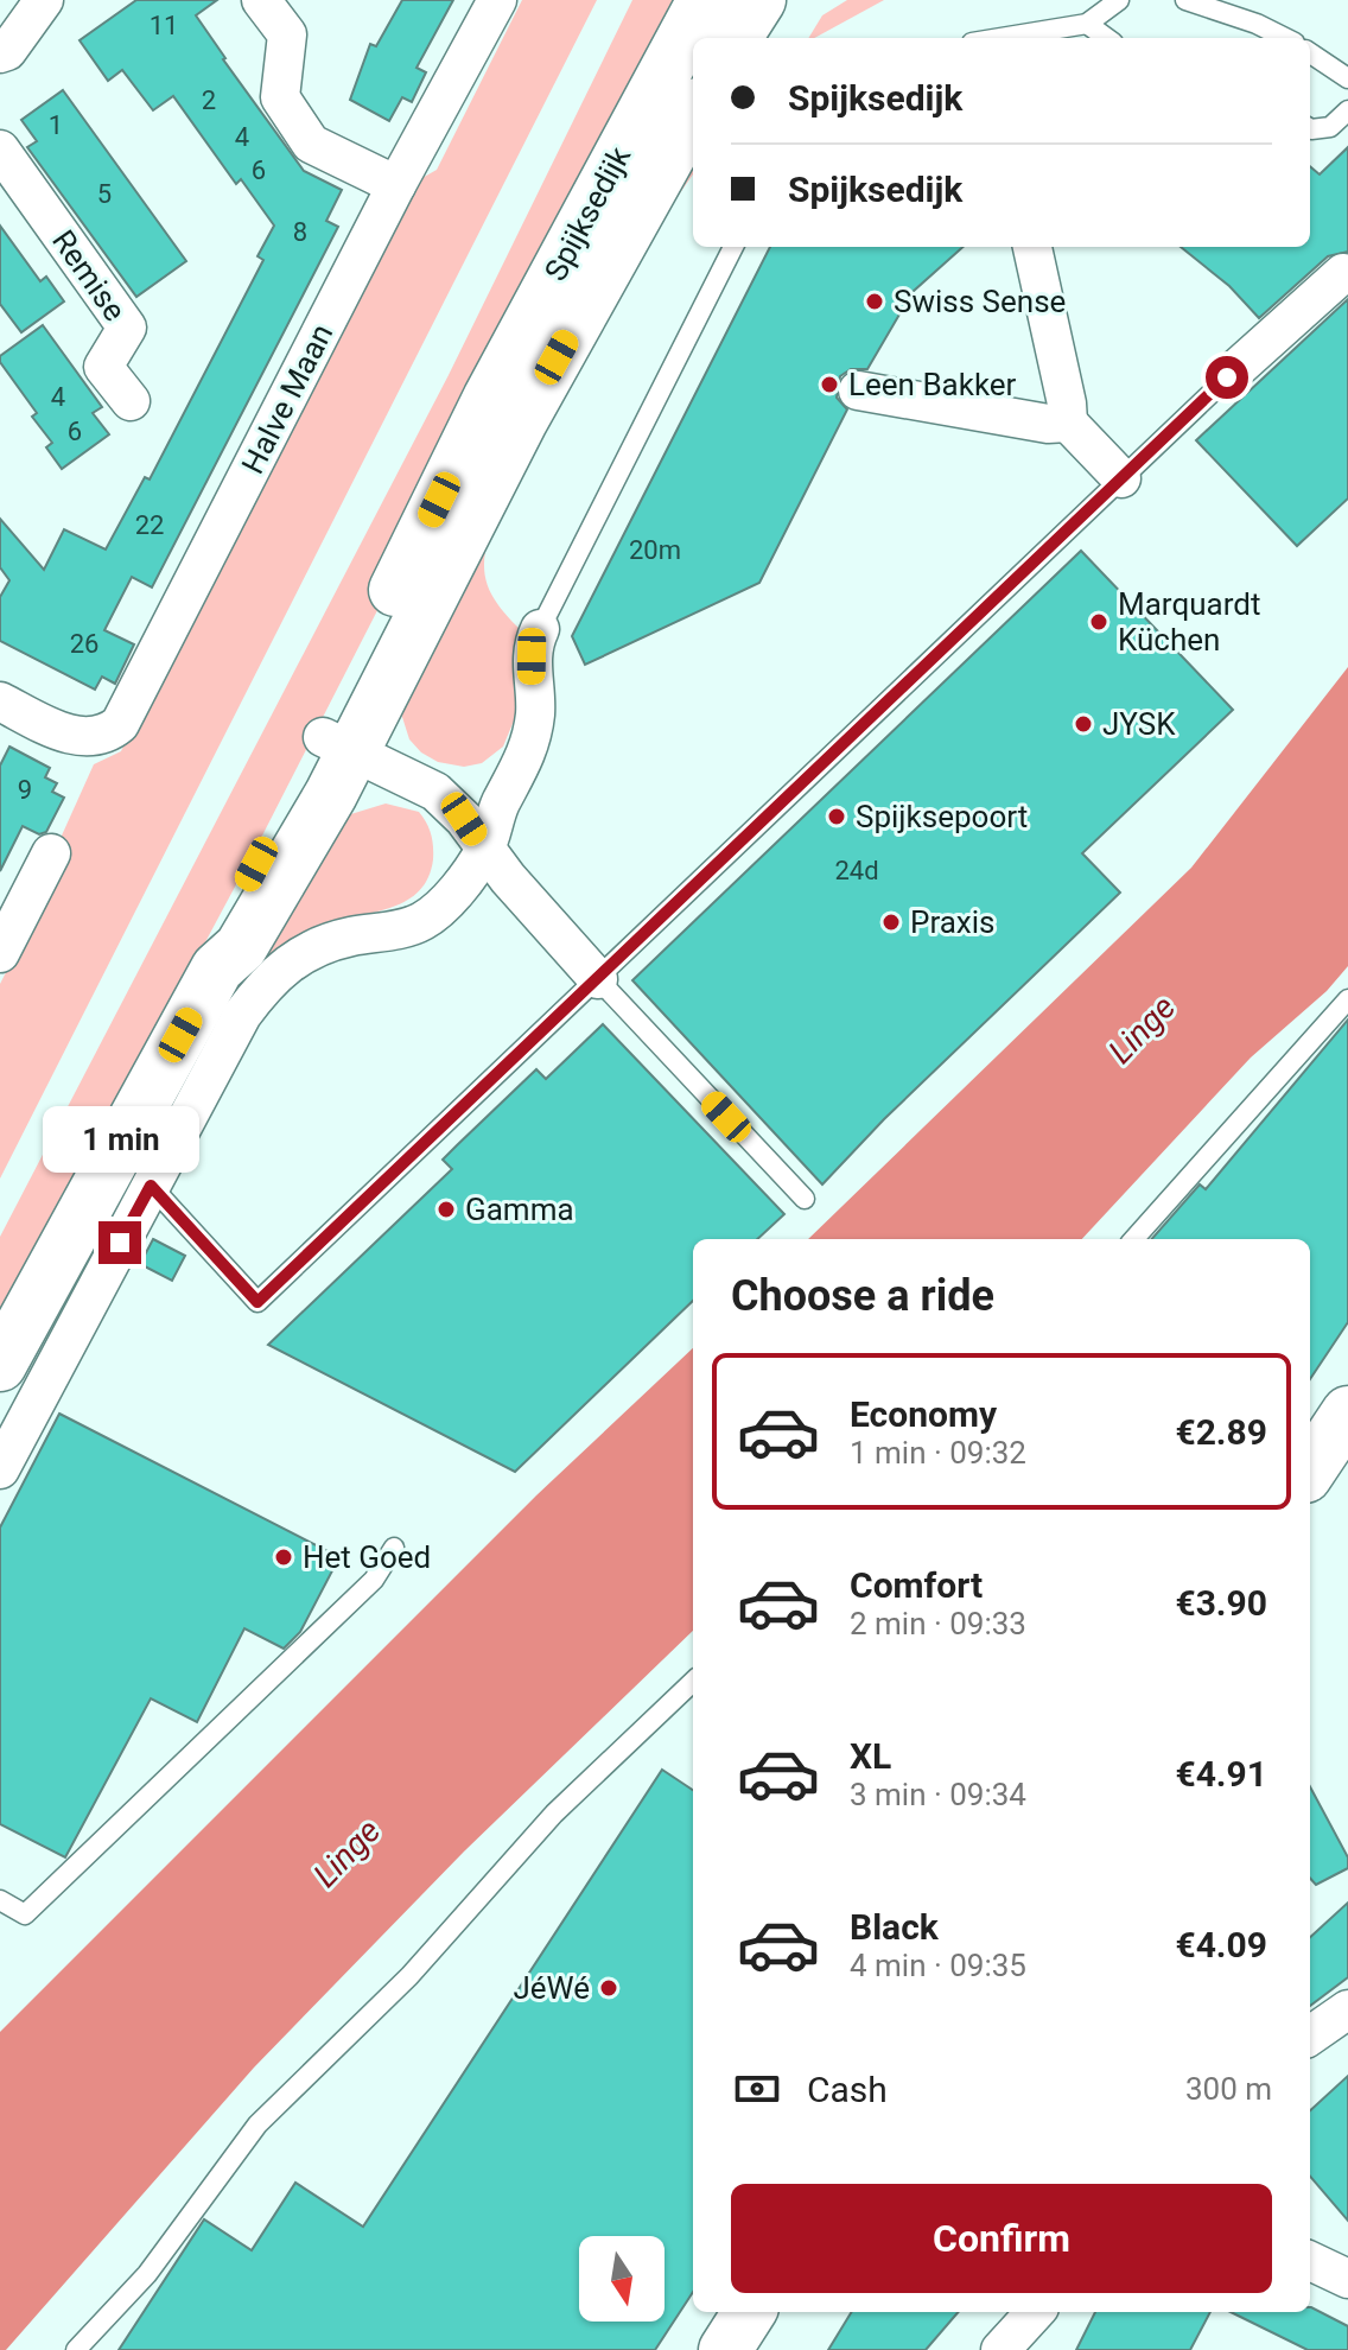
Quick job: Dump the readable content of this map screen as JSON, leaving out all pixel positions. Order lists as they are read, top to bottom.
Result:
{
  "streets": {
    "main road": ["Spijksedijk"],
    "street": ["Remise", "Halve Maan"]
  },
  "water": ["Linge"],
  "places": [
    "Swiss Sense",
    "Leen Bakker",
    "Marquardt Küchen",
    "JYSK",
    "Spijksepoort",
    "Praxis",
    "Gamma",
    "Het Goed",
    "JéWé"
  ],
  "house_numbers": [
    "11",
    "2",
    "1",
    "4",
    "6",
    "5",
    "8",
    "4",
    "6",
    "22",
    "20m",
    "26",
    "9",
    "24d"
  ],
  "north": "bottom",
  "page": {
    "banner": ["Spijksedijk", "Spijksedijk"],
    "bubble": "1 min",
    "heading": "Choose a ride",
    "list": [
      {
        "name": "Economy",
        "note": "1 min · 09:32",
        "value": "€2.89"
      },
      {
        "name": "Comfort",
        "note": "2 min · 09:33",
        "value": "€3.90"
      },
      {
        "name": "XL",
        "note": "3 min · 09:34",
        "value": "€4.91"
      },
      {
        "name": "Black",
        "note": "4 min · 09:35",
        "value": "€4.09"
      }
    ],
    "pay": ["Cash", "300 m"],
    "buttons": "Confirm"
  }
}
